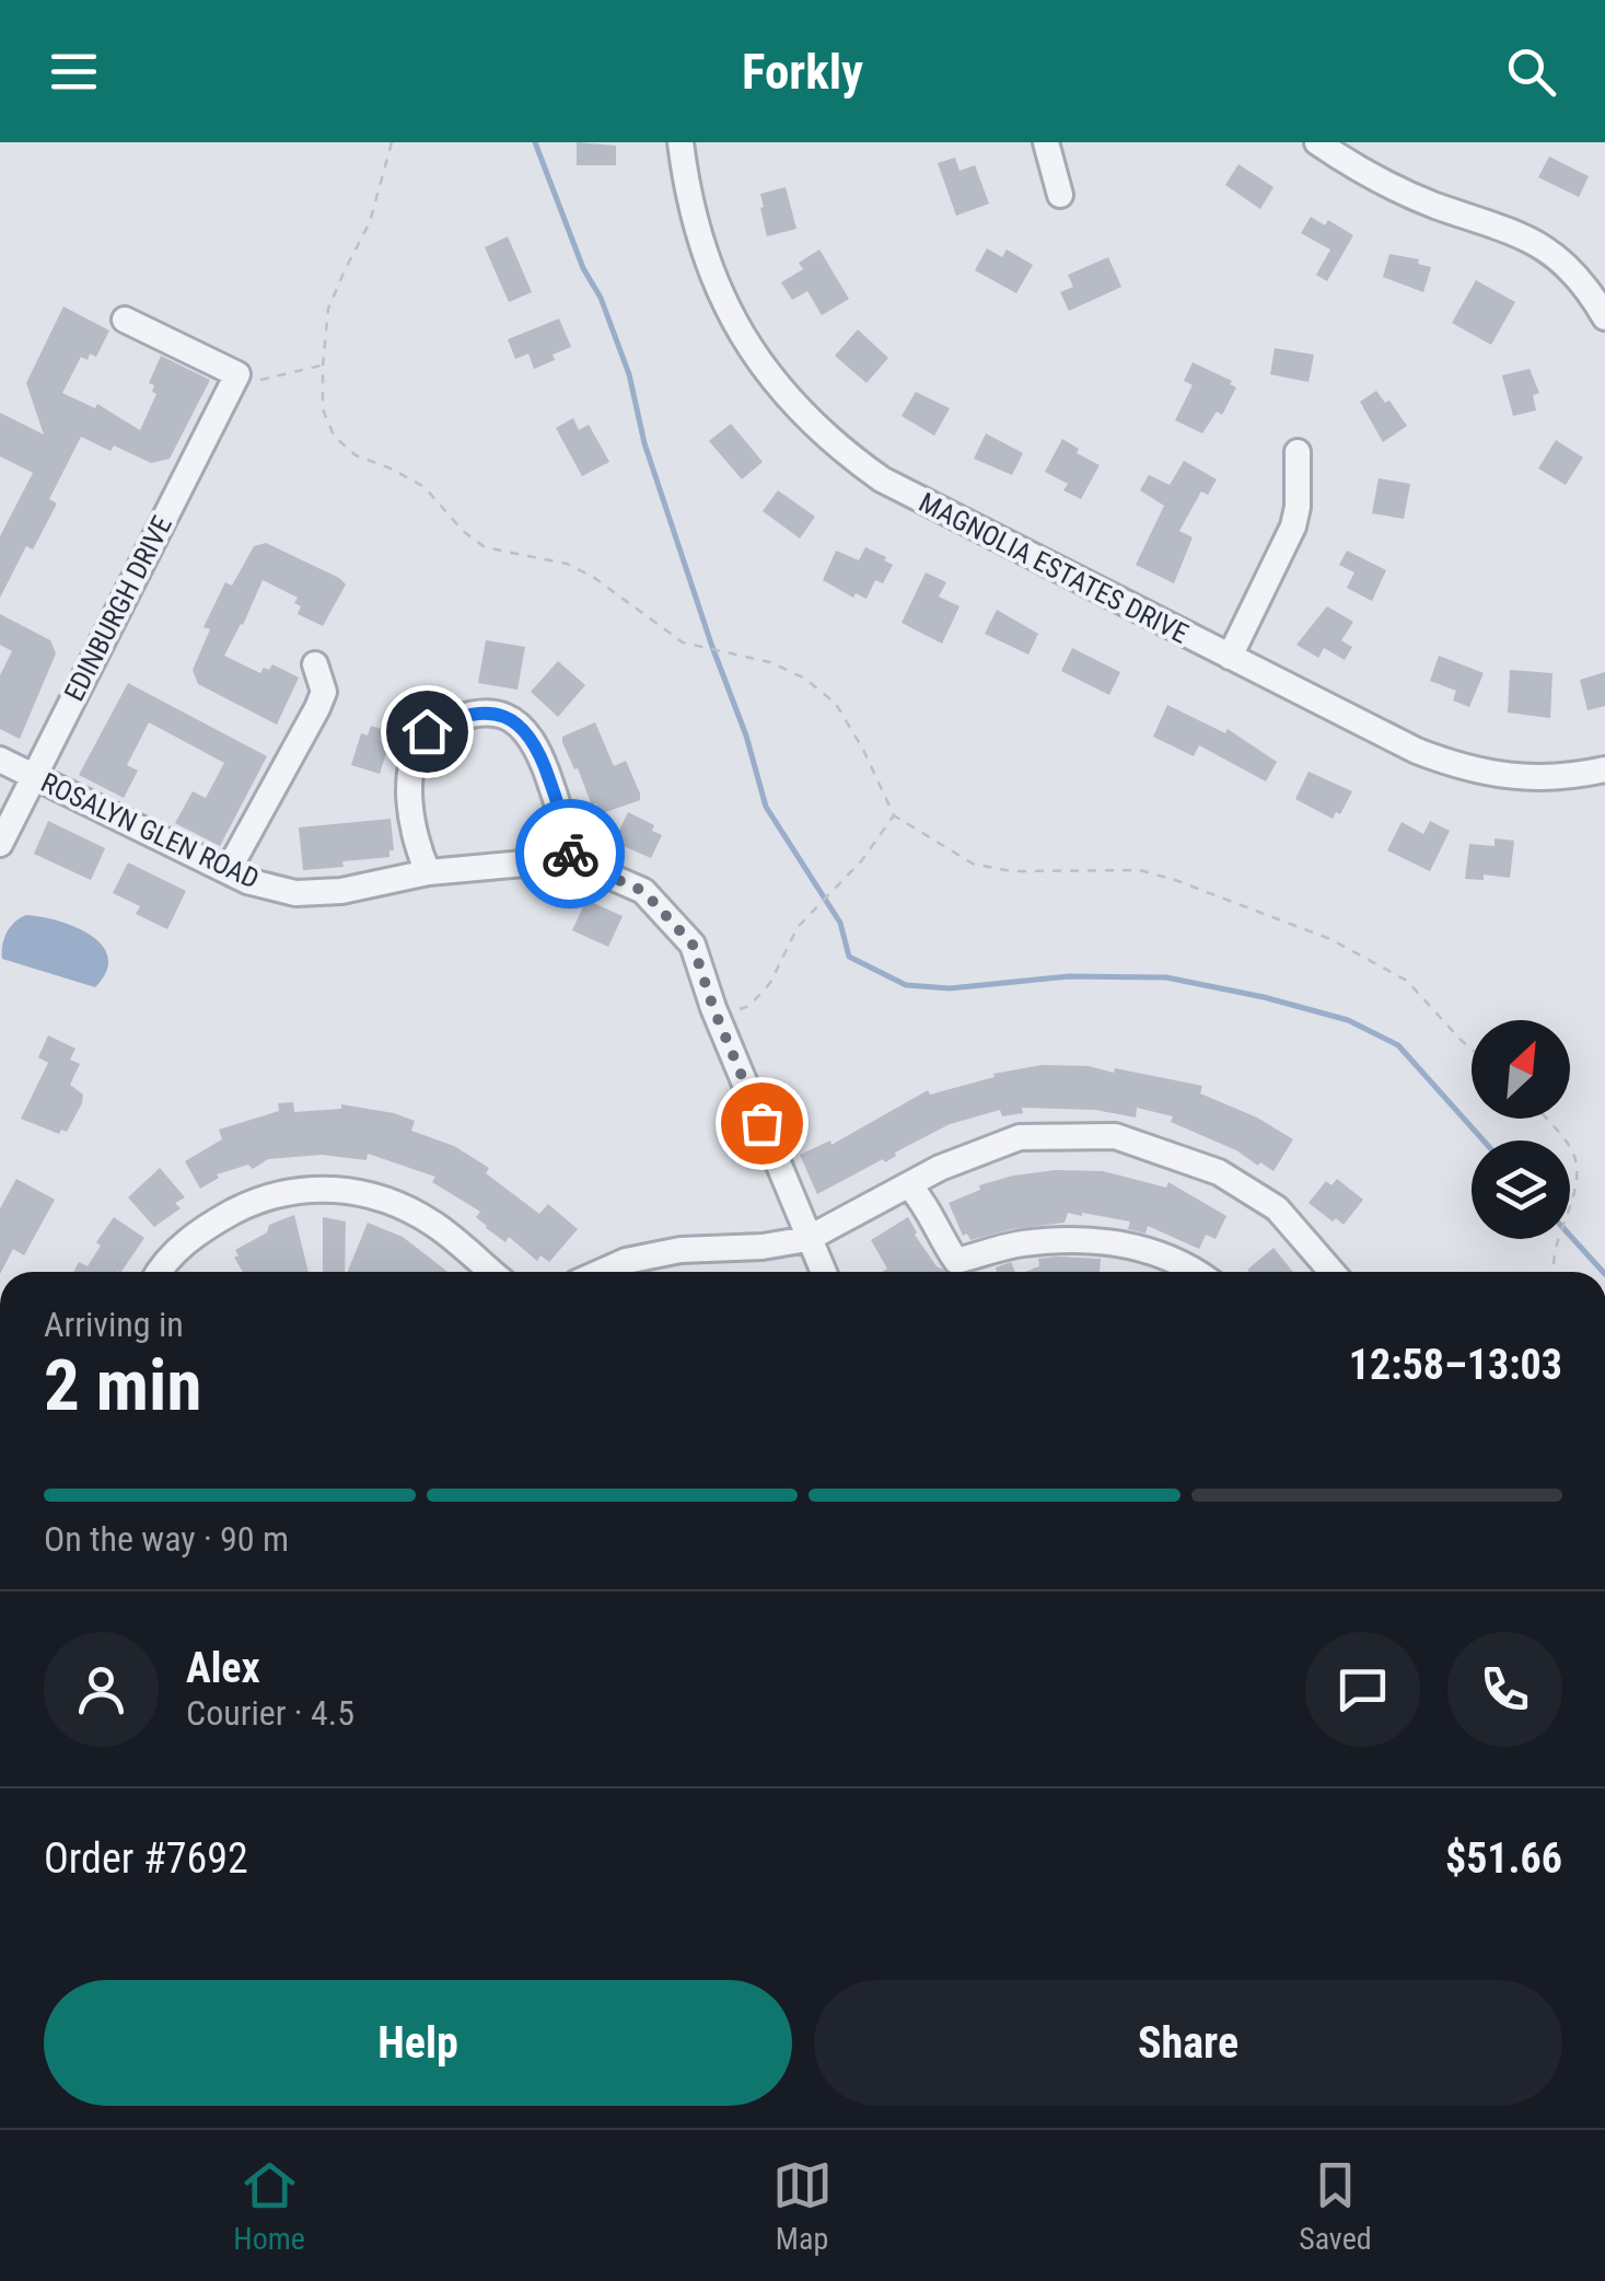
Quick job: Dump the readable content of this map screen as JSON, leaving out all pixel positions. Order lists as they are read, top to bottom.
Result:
{
  "streets": {
    "street": ["MAGNOLIA ESTATES DRIVE", "EDINBURGH DRIVE", "ROSALYN GLEN ROAD"]
  },
  "crossings": [
    ["EDINBURGH DRIVE", "ROSALYN GLEN ROAD"]
  ],
  "north": "top right",
  "page": {
    "header": "Forkly",
    "heading": ["2 min", "Arriving in", "12:58–13:03"],
    "panel": [
      "Alex",
      "Courier · 4.5",
      "Order #7692",
      "$51.66"
    ],
    "bar": "On the way · 90 m",
    "buttons": ["Help", "Share"],
    "tabs": ["Home", "Map", "Saved"]
  }
}
